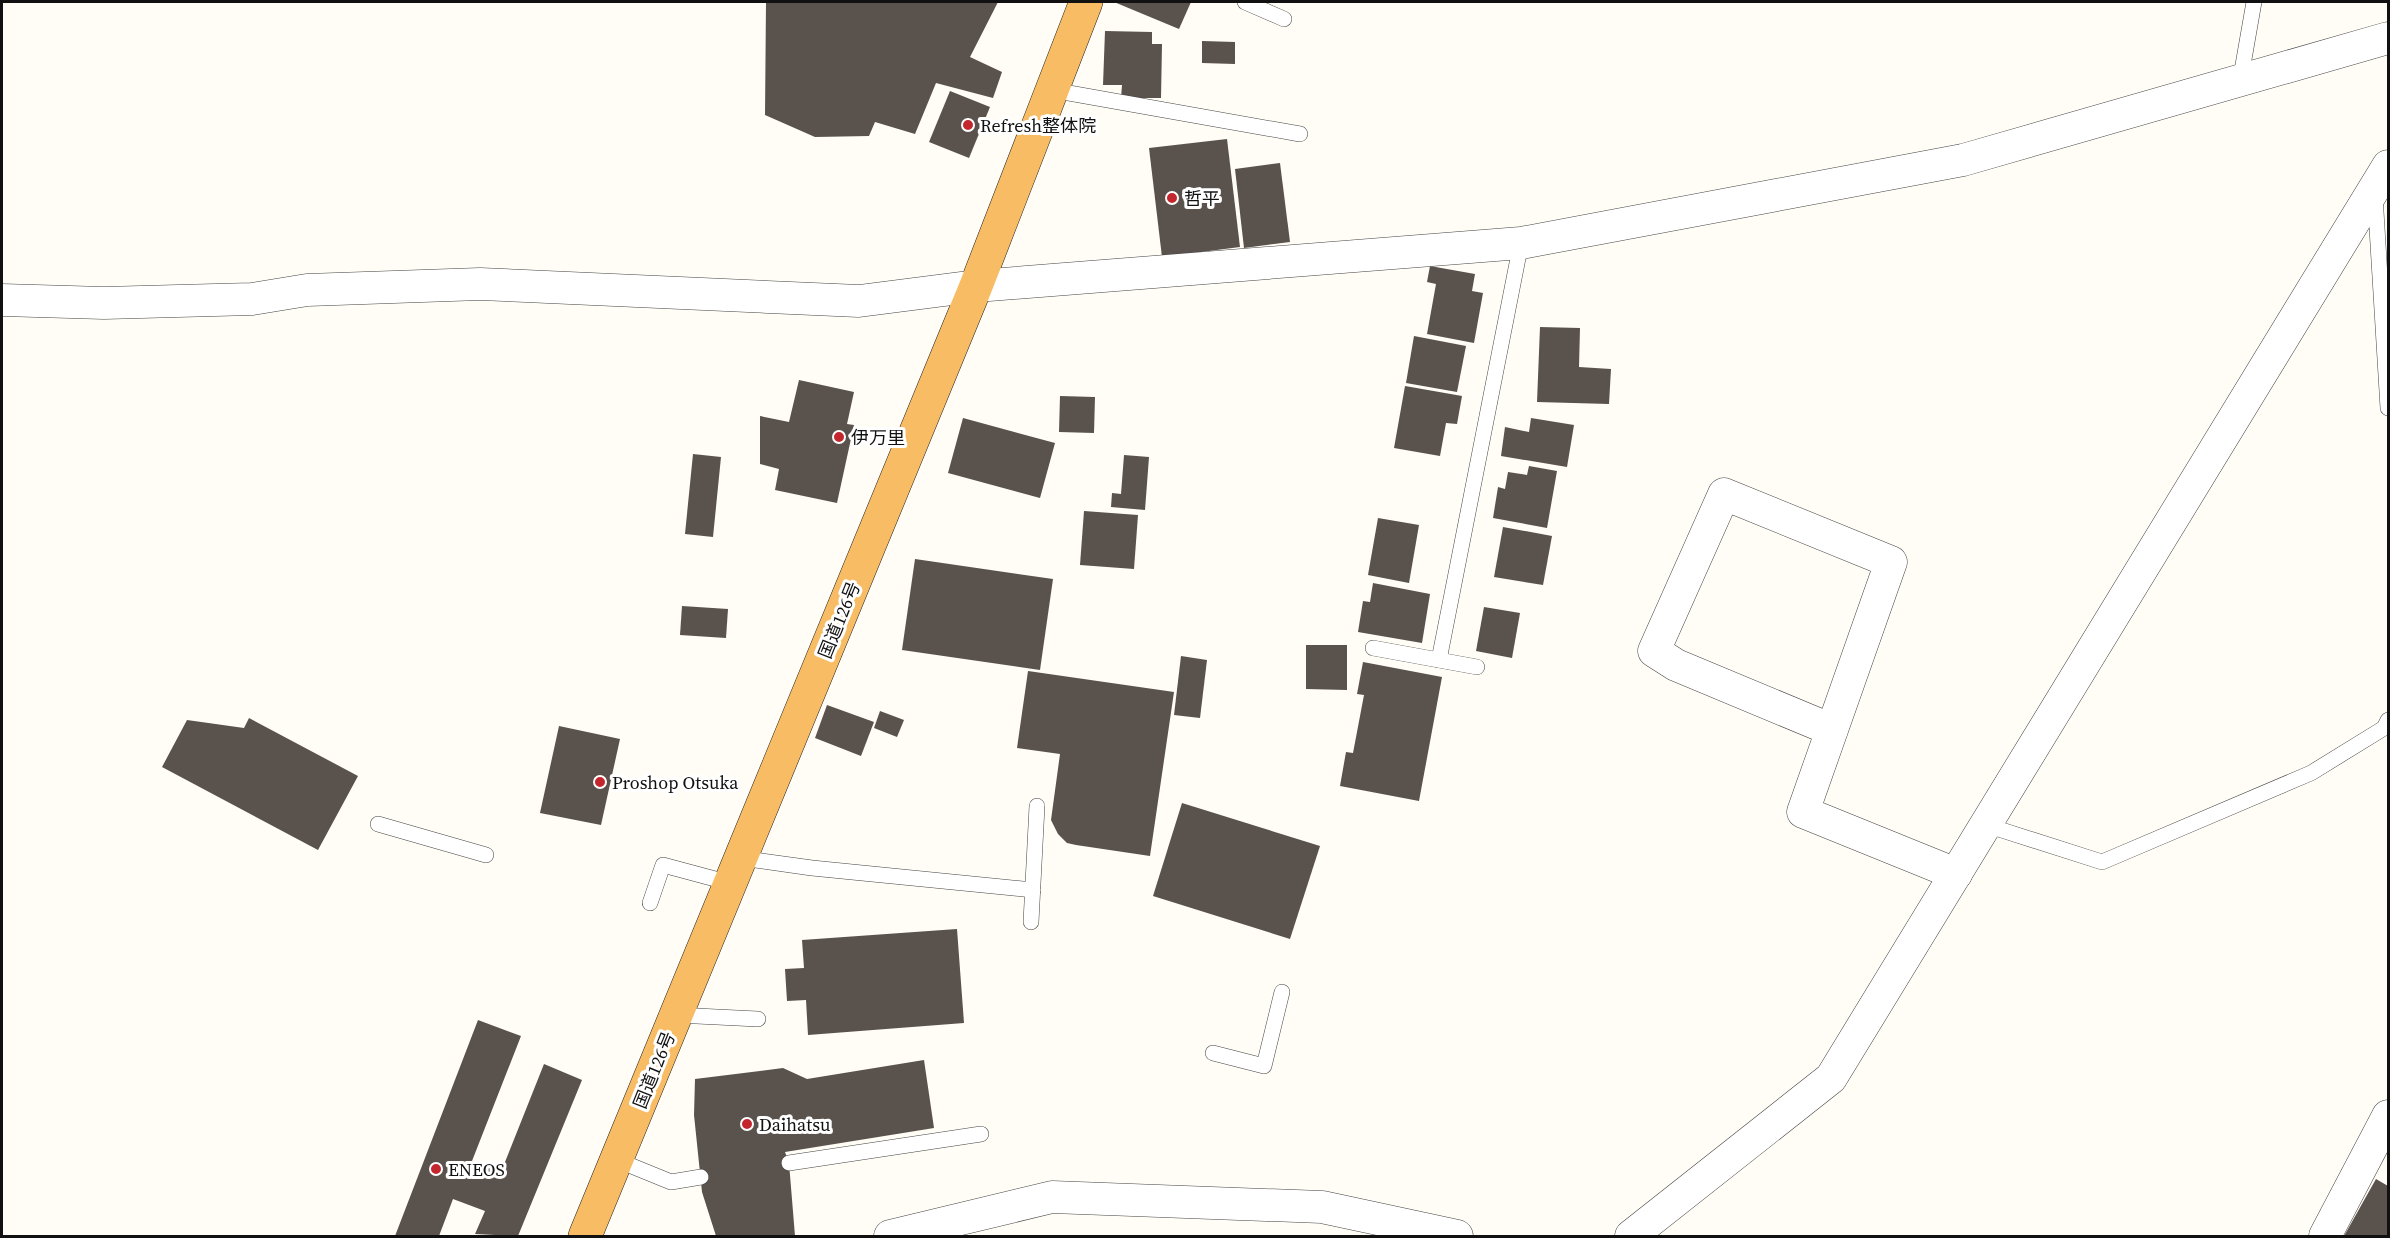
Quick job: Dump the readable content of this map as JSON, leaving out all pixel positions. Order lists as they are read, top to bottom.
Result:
{
  "streets": {
    "highway": ["国道126号"]
  },
  "places": [
    "Refresh整体院",
    "哲平",
    "伊万里",
    "Proshop Otsuka",
    "Daihatsu",
    "ENEOS"
  ]
}
